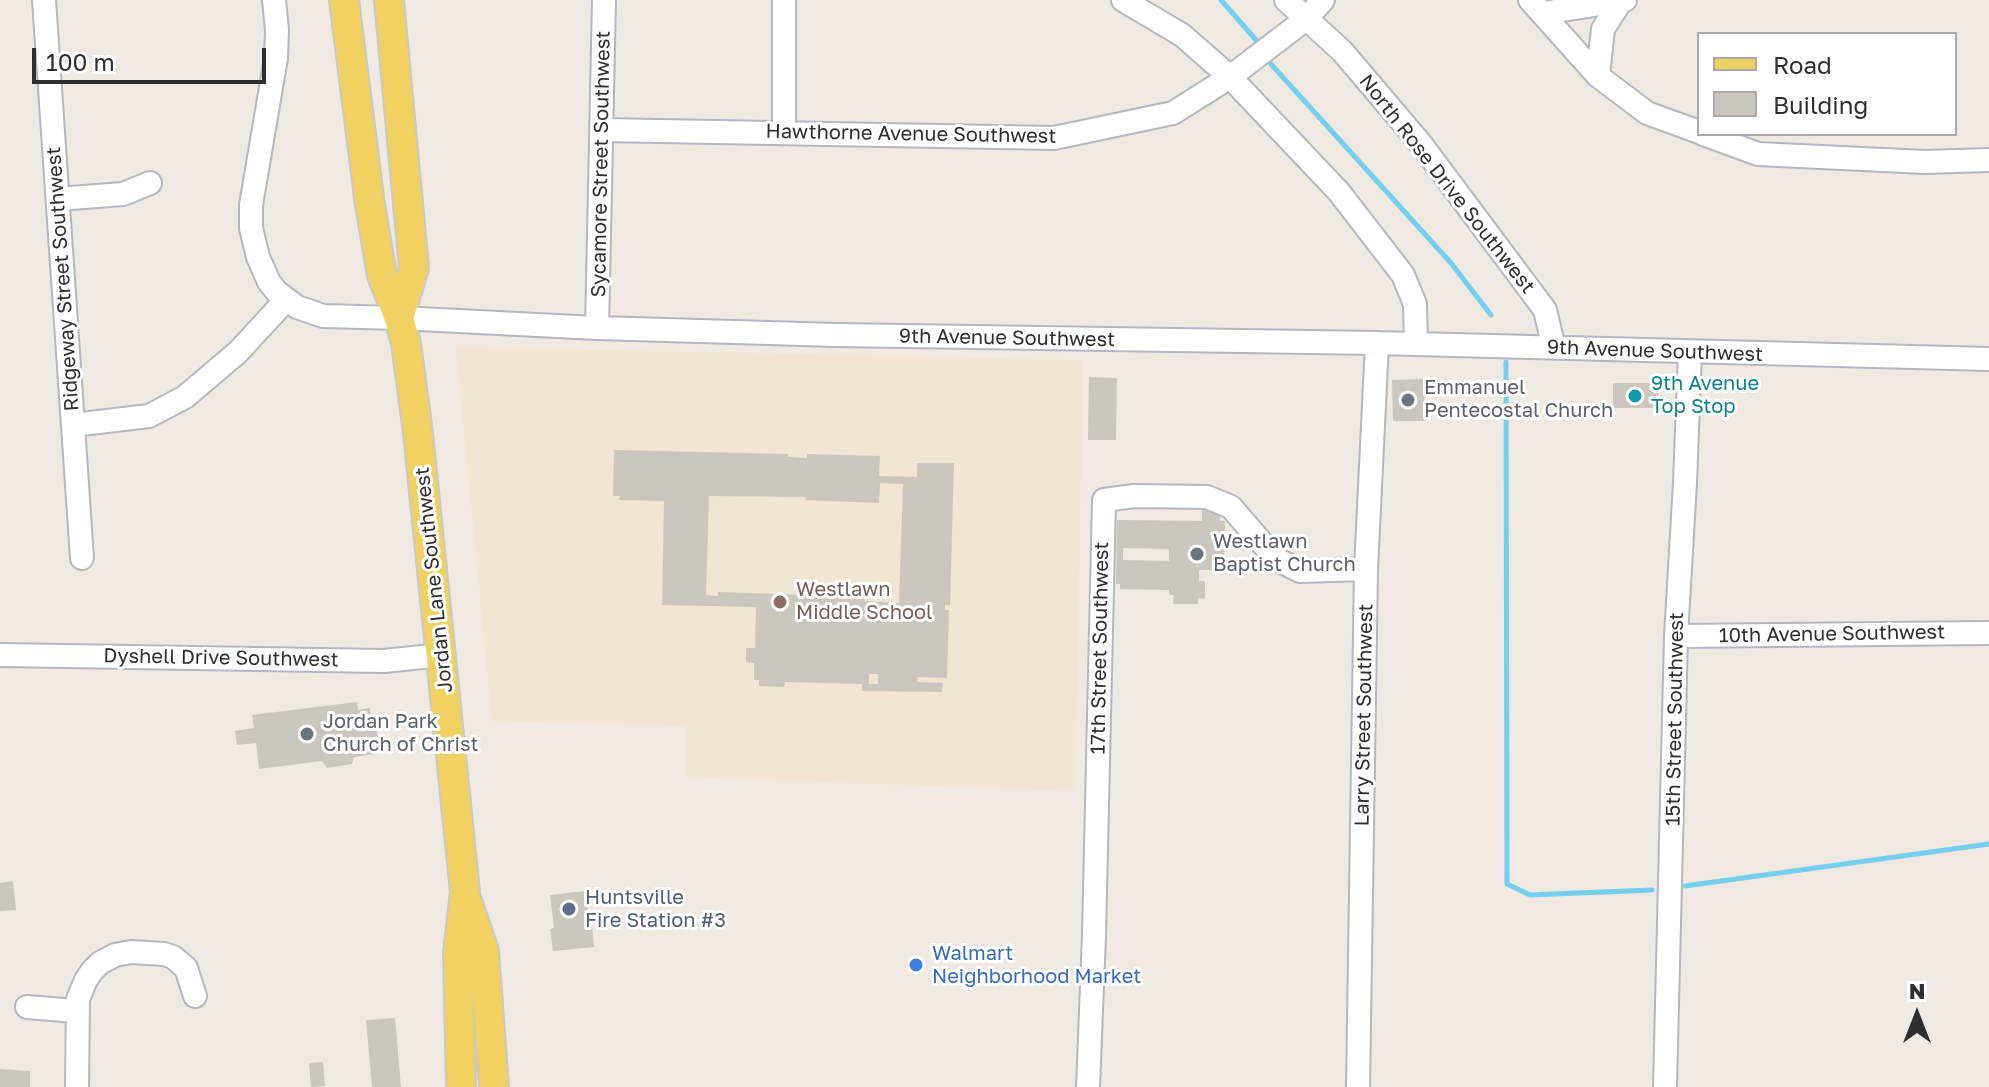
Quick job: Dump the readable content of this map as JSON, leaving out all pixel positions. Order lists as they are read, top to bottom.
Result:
{
  "streets": {
    "main road": ["Jordan Lane Southwest"],
    "street": [
      "Hawthorne Avenue Southwest",
      "Sycamore Street Southwest",
      "North Rose Drive Southwest",
      "Ridgeway Street Southwest",
      "9th Avenue Southwest",
      "10th Avenue Southwest",
      "17th Street Southwest",
      "Dyshell Drive Southwest",
      "Larry Street Southwest",
      "15th Street Southwest"
    ]
  },
  "crossings": [
    ["Hawthorne Avenue Southwest", "Sycamore Street Southwest"],
    ["Hawthorne Avenue Southwest", "North Rose Drive Southwest"],
    ["Sycamore Street Southwest", "9th Avenue Southwest"],
    ["North Rose Drive Southwest", "9th Avenue Southwest"],
    ["9th Avenue Southwest", "Jordan Lane Southwest"],
    ["9th Avenue Southwest", "Larry Street Southwest"],
    ["9th Avenue Southwest", "15th Street Southwest"],
    ["Jordan Lane Southwest", "Dyshell Drive Southwest"],
    ["10th Avenue Southwest", "15th Street Southwest"],
    ["17th Street Southwest", "Larry Street Southwest"]
  ],
  "places": [
    "9th Avenue Top Stop",
    "Emmanuel Pentecostal Church",
    "Westlawn Baptist Church",
    "Westlawn Middle School",
    "Jordan Park Church of Christ",
    "Huntsville Fire Station #3",
    "Walmart Neighborhood Market"
  ],
  "legend": ["Road", "Building"],
  "scale_bar": "100 m",
  "north": "top"
}
